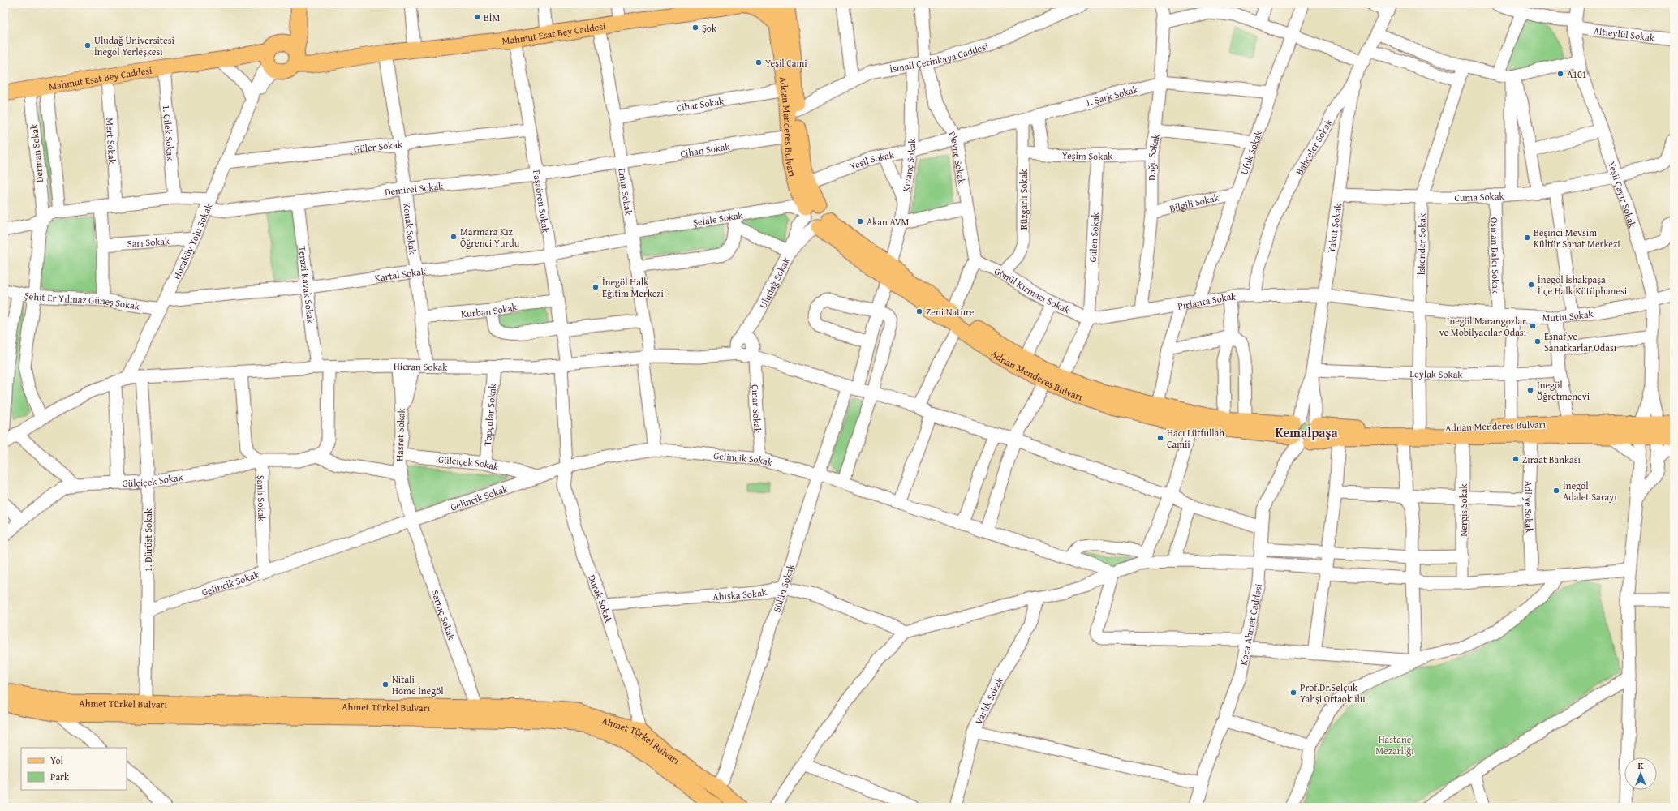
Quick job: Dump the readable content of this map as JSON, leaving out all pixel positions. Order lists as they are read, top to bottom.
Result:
{
  "streets": {
    "main road": ["Mahmut Esat Bey Caddesi", "Adnan Menderes Bulvarı", "Ahmet Türkel Bulvarı"],
    "street": [
      "Altıeylül Sokak",
      "İsmail Çetinkaya Caddesi",
      "1. Şark Sokak",
      "Cihat Sokak",
      "1. Çilek Sokak",
      "Mert Sokak",
      "Güler Sokak",
      "Bahçeler Sokak",
      "Cihan Sokak",
      "Ufuk Sokak",
      "Derman Sokak",
      "Yeşim Sokak",
      "Doğu Sokak",
      "Plevne Sokak",
      "Yeşil Sokak",
      "Kıvanç Sokak",
      "Demirel Sokak",
      "Emin Sokak",
      "Yeşil Çayır Sokak",
      "Cuma Sokak",
      "Rüzgarlı Sokak",
      "Paşaören Sokak",
      "Bilgili Sokak",
      "Şelale Sokak",
      "Yakut Sokak",
      "Konak Sokak",
      "Gülen Sokak",
      "Sarı Sokak",
      "Hocaköy Yolu Sokak",
      "İskender Sokak",
      "Osman Balcı Sokak",
      "Kartal Sokak",
      "Uludağ Sokak",
      "Terazi Kavak Sokak",
      "Gönül Kırmazı Sokak",
      "Şehit Er Yılmaz Güneş Sokak",
      "Pırlanta Sokak",
      "Kurban Sokak",
      "Mutlu Sokak",
      "Hicran Sokak",
      "Leylak Sokak",
      "Çınar Sokak",
      "Topçular Sokak",
      "Hasret Sokak",
      "Gelincik Sokak",
      "Gülçiçek Sokak",
      "Şanlı Sokak",
      "Adliye Sokak",
      "Nergis Sokak",
      "1. Dürüst Sokak",
      "Sülün Sokak",
      "Ahıska Sokak",
      "Durak Sokak",
      "Sarnıç Sokak",
      "Koca Ahmet Caddesi",
      "Varlık Sokak"
    ]
  },
  "crossings": [
    ["Mahmut Esat Bey Caddesi", "1. Çilek Sokak"],
    ["Mahmut Esat Bey Caddesi", "Mert Sokak"],
    ["Mahmut Esat Bey Caddesi", "Derman Sokak"],
    ["Mahmut Esat Bey Caddesi", "Emin Sokak"],
    ["Mahmut Esat Bey Caddesi", "Paşaören Sokak"],
    ["Mahmut Esat Bey Caddesi", "Konak Sokak"],
    ["Altıeylül Sokak", "Yeşil Çayır Sokak"],
    ["İsmail Çetinkaya Caddesi", "Adnan Menderes Bulvarı"],
    ["İsmail Çetinkaya Caddesi", "Plevne Sokak"],
    ["İsmail Çetinkaya Caddesi", "Kıvanç Sokak"],
    ["1. Şark Sokak", "Ufuk Sokak"],
    ["1. Şark Sokak", "Doğu Sokak"],
    ["1. Şark Sokak", "Plevne Sokak"],
    ["1. Şark Sokak", "Yeşil Sokak"],
    ["1. Şark Sokak", "Rüzgarlı Sokak"],
    ["Cihat Sokak", "Adnan Menderes Bulvarı"],
    ["Cihat Sokak", "Emin Sokak"],
    ["Adnan Menderes Bulvarı", "Cihan Sokak"],
    ["Adnan Menderes Bulvarı", "Yeşil Sokak"],
    ["Adnan Menderes Bulvarı", "Kıvanç Sokak"],
    ["Adnan Menderes Bulvarı", "Şelale Sokak"],
    ["Adnan Menderes Bulvarı", "İskender Sokak"],
    ["Adnan Menderes Bulvarı", "Uludağ Sokak"],
    ["Adnan Menderes Bulvarı", "Adliye Sokak"],
    ["Adnan Menderes Bulvarı", "Nergis Sokak"],
    ["Adnan Menderes Bulvarı", "Koca Ahmet Caddesi"],
    ["1. Çilek Sokak", "Demirel Sokak"],
    ["Mert Sokak", "Demirel Sokak"],
    ["Güler Sokak", "Paşaören Sokak"],
    ["Güler Sokak", "Konak Sokak"],
    ["Güler Sokak", "Hocaköy Yolu Sokak"],
    ["Bahçeler Sokak", "Yakut Sokak"],
    ["Bahçeler Sokak", "Pırlanta Sokak"],
    ["Cihan Sokak", "Demirel Sokak"],
    ["Cihan Sokak", "Emin Sokak"],
    ["Ufuk Sokak", "Bilgili Sokak"],
    ["Ufuk Sokak", "Pırlanta Sokak"],
    ["Derman Sokak", "Demirel Sokak"],
    ["Derman Sokak", "Şehit Er Yılmaz Güneş Sokak"],
    ["Yeşim Sokak", "Doğu Sokak"],
    ["Yeşim Sokak", "Rüzgarlı Sokak"],
    ["Yeşim Sokak", "Gülen Sokak"],
    ["Doğu Sokak", "Bilgili Sokak"],
    ["Doğu Sokak", "Pırlanta Sokak"],
    ["Plevne Sokak", "Yeşil Sokak"],
    ["Plevne Sokak", "Gönül Kırmazı Sokak"],
    ["Yeşil Sokak", "Kıvanç Sokak"],
    ["Kıvanç Sokak", "Sülün Sokak"],
    ["Demirel Sokak", "Emin Sokak"],
    ["Demirel Sokak", "Paşaören Sokak"],
    ["Demirel Sokak", "Konak Sokak"],
    ["Demirel Sokak", "Hocaköy Yolu Sokak"],
    ["Demirel Sokak", "Terazi Kavak Sokak"],
    ["Emin Sokak", "Şelale Sokak"],
    ["Emin Sokak", "Kartal Sokak"],
    ["Emin Sokak", "Hicran Sokak"],
    ["Emin Sokak", "Gelincik Sokak"],
    ["Yeşil Çayır Sokak", "Cuma Sokak"],
    ["Yeşil Çayır Sokak", "Mutlu Sokak"],
    ["Cuma Sokak", "Yakut Sokak"],
    ["Cuma Sokak", "İskender Sokak"],
    ["Cuma Sokak", "Osman Balcı Sokak"],
    ["Rüzgarlı Sokak", "Gönül Kırmazı Sokak"],
    ["Paşaören Sokak", "Kartal Sokak"],
    ["Paşaören Sokak", "Kurban Sokak"],
    ["Paşaören Sokak", "Hicran Sokak"],
    ["Paşaören Sokak", "Gelincik Sokak"],
    ["Paşaören Sokak", "Durak Sokak"],
    ["Şelale Sokak", "Kartal Sokak"],
    ["Şelale Sokak", "Uludağ Sokak"],
    ["Yakut Sokak", "Pırlanta Sokak"],
    ["Yakut Sokak", "Mutlu Sokak"],
    ["Yakut Sokak", "Leylak Sokak"],
    ["Konak Sokak", "Kartal Sokak"],
    ["Konak Sokak", "Kurban Sokak"],
    ["Konak Sokak", "Hicran Sokak"],
    ["Gülen Sokak", "Gönül Kırmazı Sokak"],
    ["Gülen Sokak", "Pırlanta Sokak"],
    ["Sarı Sokak", "Hocaköy Yolu Sokak"],
    ["Hocaköy Yolu Sokak", "Kartal Sokak"],
    ["Hocaköy Yolu Sokak", "Şehit Er Yılmaz Güneş Sokak"],
    ["İskender Sokak", "Mutlu Sokak"],
    ["İskender Sokak", "Leylak Sokak"],
    ["Osman Balcı Sokak", "Mutlu Sokak"],
    ["Kartal Sokak", "Terazi Kavak Sokak"],
    ["Kartal Sokak", "Şehit Er Yılmaz Güneş Sokak"],
    ["Uludağ Sokak", "Hicran Sokak"],
    ["Uludağ Sokak", "Çınar Sokak"],
    ["Terazi Kavak Sokak", "Hicran Sokak"],
    ["Gönül Kırmazı Sokak", "Pırlanta Sokak"],
    ["Pırlanta Sokak", "Mutlu Sokak"],
    ["Hicran Sokak", "Çınar Sokak"],
    ["Hicran Sokak", "Topçular Sokak"],
    ["Hicran Sokak", "Hasret Sokak"],
    ["Hicran Sokak", "Şanlı Sokak"],
    ["Hicran Sokak", "1. Dürüst Sokak"],
    ["Çınar Sokak", "Gelincik Sokak"],
    ["Topçular Sokak", "Gülçiçek Sokak"],
    ["Hasret Sokak", "Gelincik Sokak"],
    ["Hasret Sokak", "Gülçiçek Sokak"],
    ["Hasret Sokak", "Sarnıç Sokak"],
    ["Gelincik Sokak", "Gülçiçek Sokak"],
    ["Gelincik Sokak", "Şanlı Sokak"],
    ["Gelincik Sokak", "1. Dürüst Sokak"],
    ["Gelincik Sokak", "Sülün Sokak"],
    ["Gelincik Sokak", "Durak Sokak"],
    ["Gelincik Sokak", "Sarnıç Sokak"],
    ["Gülçiçek Sokak", "Şanlı Sokak"],
    ["Gülçiçek Sokak", "1. Dürüst Sokak"],
    ["1. Dürüst Sokak", "Ahmet Türkel Bulvarı"],
    ["Sülün Sokak", "Ahıska Sokak"],
    ["Sülün Sokak", "Ahmet Türkel Bulvarı"],
    ["Ahıska Sokak", "Durak Sokak"],
    ["Durak Sokak", "Ahmet Türkel Bulvarı"],
    ["Sarnıç Sokak", "Ahmet Türkel Bulvarı"]
  ],
  "districts": ["Kemalpaşa"],
  "parks": ["Hastane Mezarlığı"],
  "places": [
    "BİM",
    "Şok",
    "Uludağ Üniversitesi İnegöl Yerleşkesi",
    "Yeşil Cami",
    "A101",
    "Akan AVM",
    "Marmara Kız Öğrenci Yurdu",
    "Beşinci Mevsim Kültür Sanat Merkezi",
    "İnegöl İshakpaşa İlçe Halk Kütüphanesi",
    "İnegöl Halk Eğitim Merkezi",
    "Zeni Nature",
    "İnegöl Marangozlar ve Mobilyacılar Odası",
    "Esnaf ve Sanatkarlar Odası",
    "İnegöl Öğretmenevi",
    "Hacı Lütfullah Camii",
    "Ziraat Bankası",
    "İnegöl Adalet Sarayı",
    "Nitali Home İnegöl",
    "Prof.Dr.Selçuk Yahşi Ortaokulu"
  ],
  "legend": ["Yol", "Park"],
  "north": "top"
}
